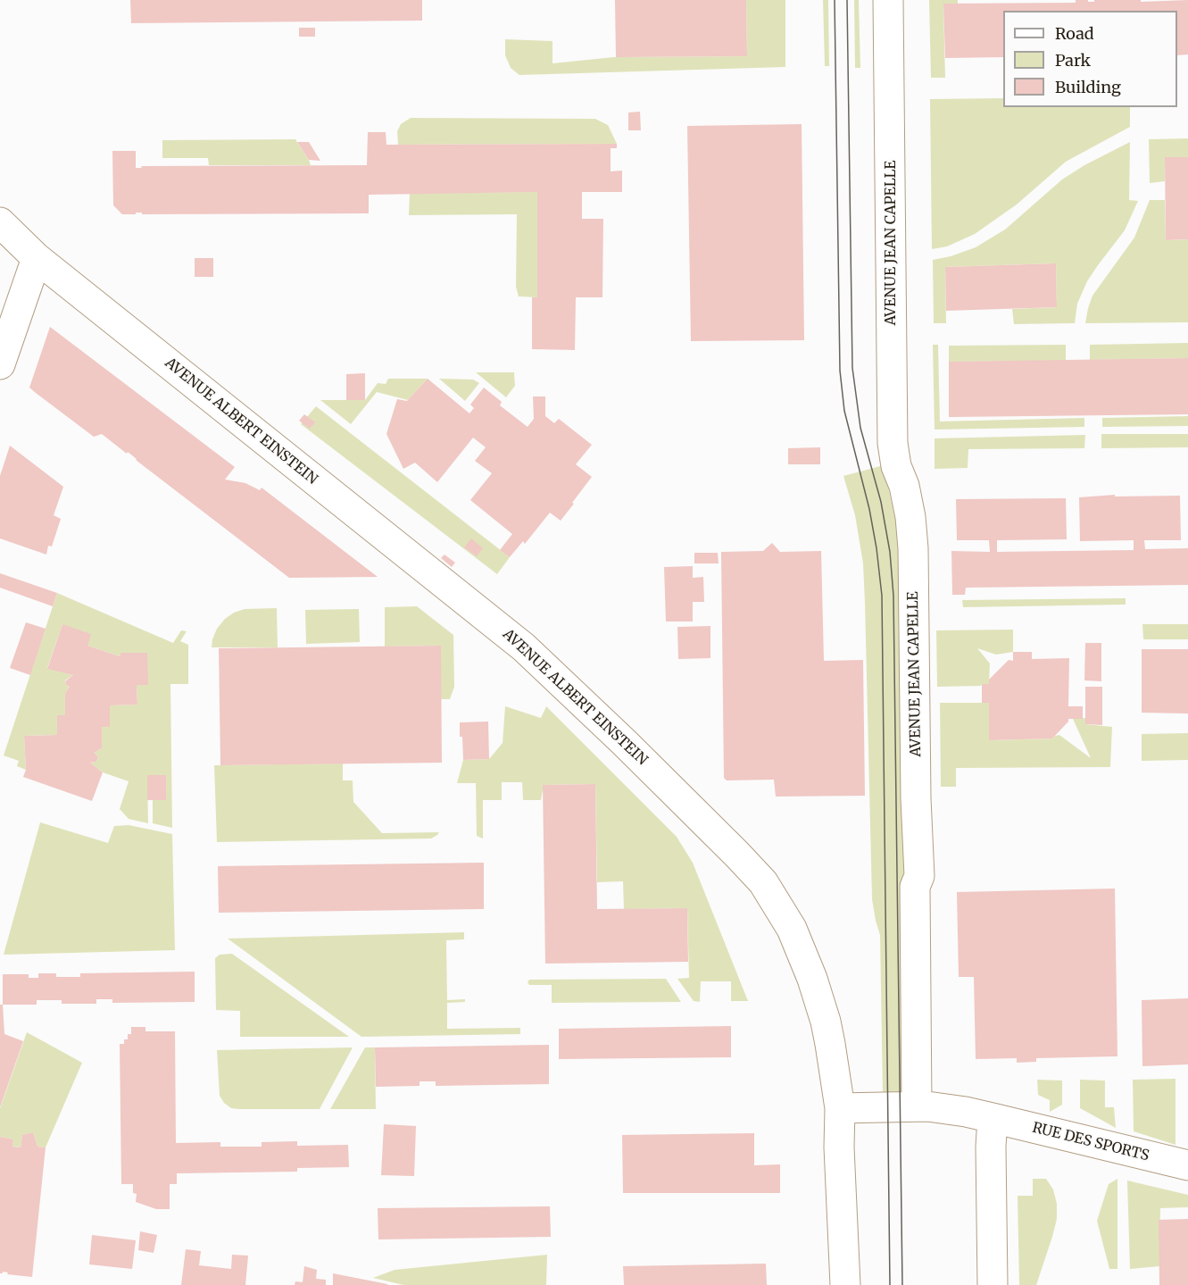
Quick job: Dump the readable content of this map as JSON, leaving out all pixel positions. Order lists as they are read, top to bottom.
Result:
{
  "streets": {
    "street": ["AVENUE JEAN CAPELLE", "AVENUE ALBERT EINSTEIN", "RUE DES SPORTS"]
  },
  "legend": ["Road", "Park", "Building"]
}
